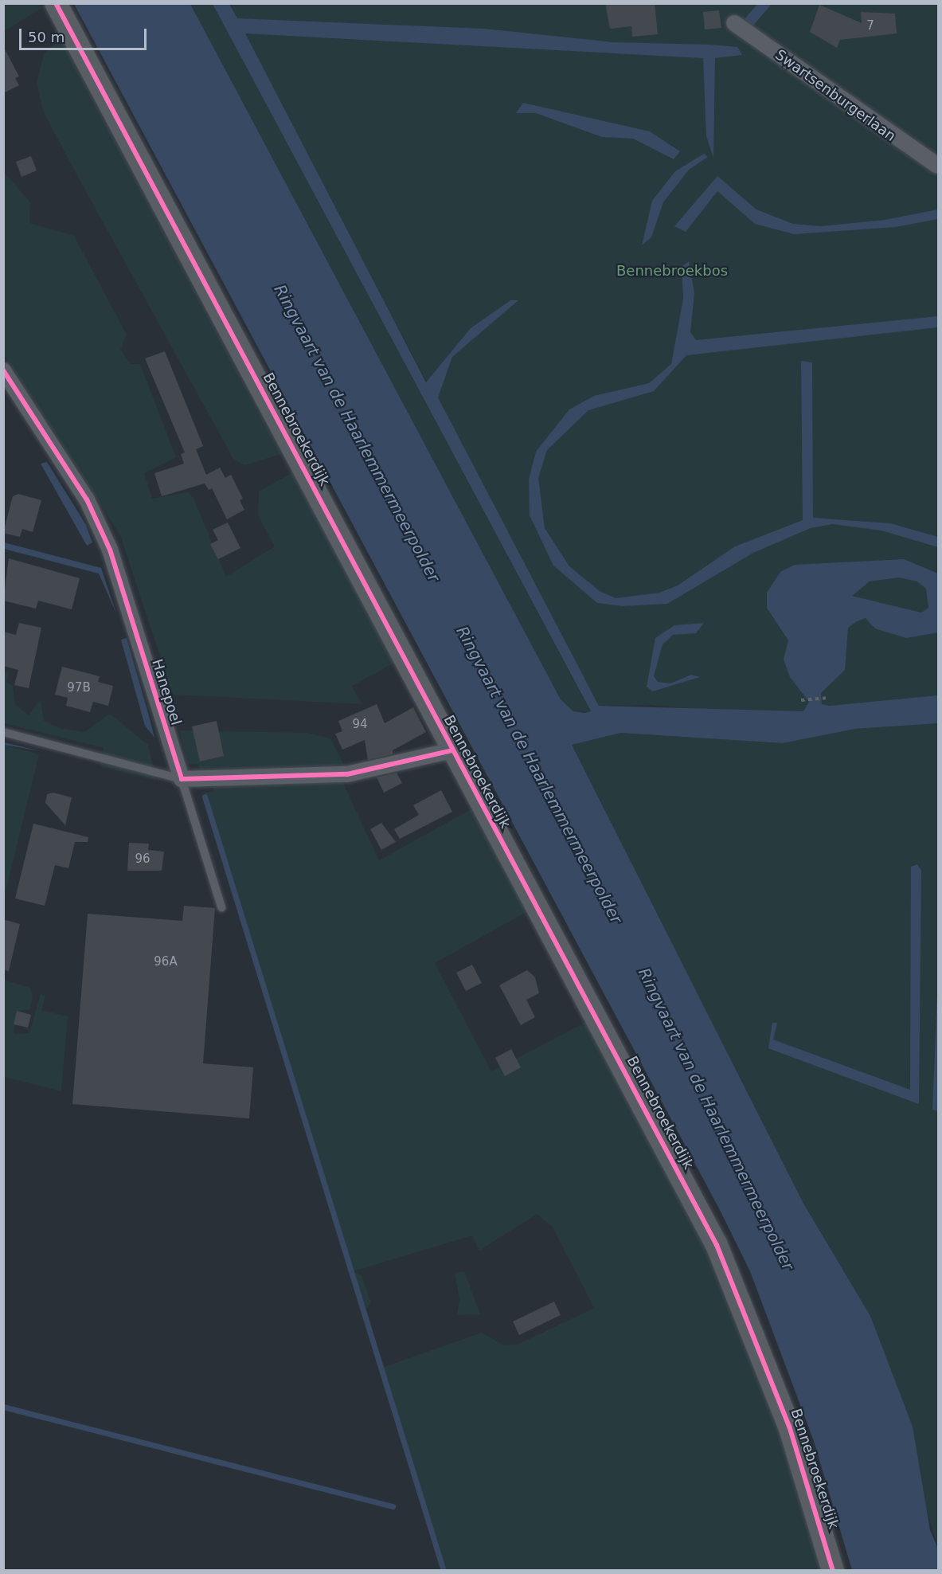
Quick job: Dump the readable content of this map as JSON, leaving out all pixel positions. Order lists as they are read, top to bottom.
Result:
{
  "streets": {
    "street": ["Swartsenburgerlaan", "Bennebroekerdijk", "Hanepoel"]
  },
  "water": ["Ringvaart van de Haarlemmermeerpolder"],
  "parks": ["Bennebroekbos"],
  "house_numbers": [
    "7",
    "97B",
    "94",
    "96",
    "96A"
  ],
  "scale_bar": "50 m"
}
